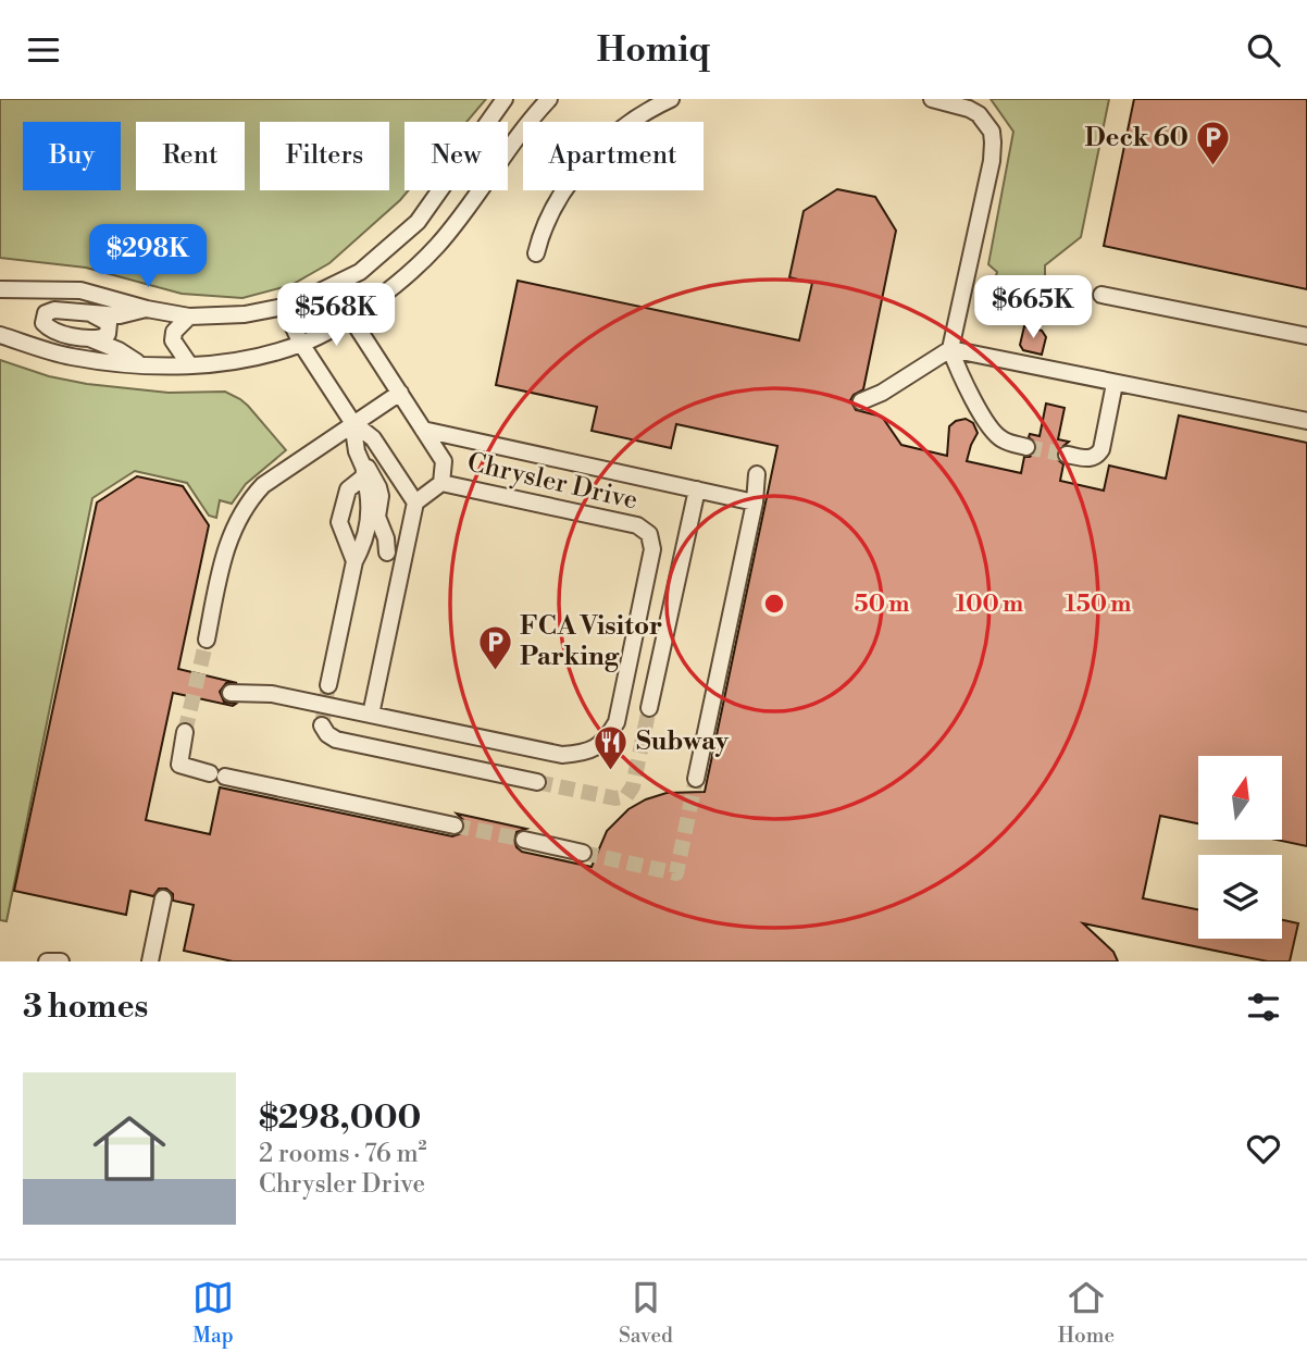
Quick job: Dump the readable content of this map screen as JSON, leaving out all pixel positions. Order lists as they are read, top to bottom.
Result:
{
  "streets": {
    "street": ["Chrysler Drive"]
  },
  "places": {
    "parking": ["Deck 60", "FCA Visitor Parking"],
    "restaurant": ["Subway"]
  },
  "north": "top",
  "page": {
    "header": "Homiq",
    "chip": [
      "Buy",
      "Rent",
      "Filters",
      "New",
      "Apartment"
    ],
    "price": ["$298K", "$665K", "$568K"],
    "heading": "3 homes",
    "list": [
      {
        "name": "$298,000",
        "note": "2 rooms · 76 m² · Chrysler Drive"
      }
    ],
    "tabs": ["Map", "Saved", "Home"]
  },
  "rings": ["50 m", "100 m", "150 m"]
}
